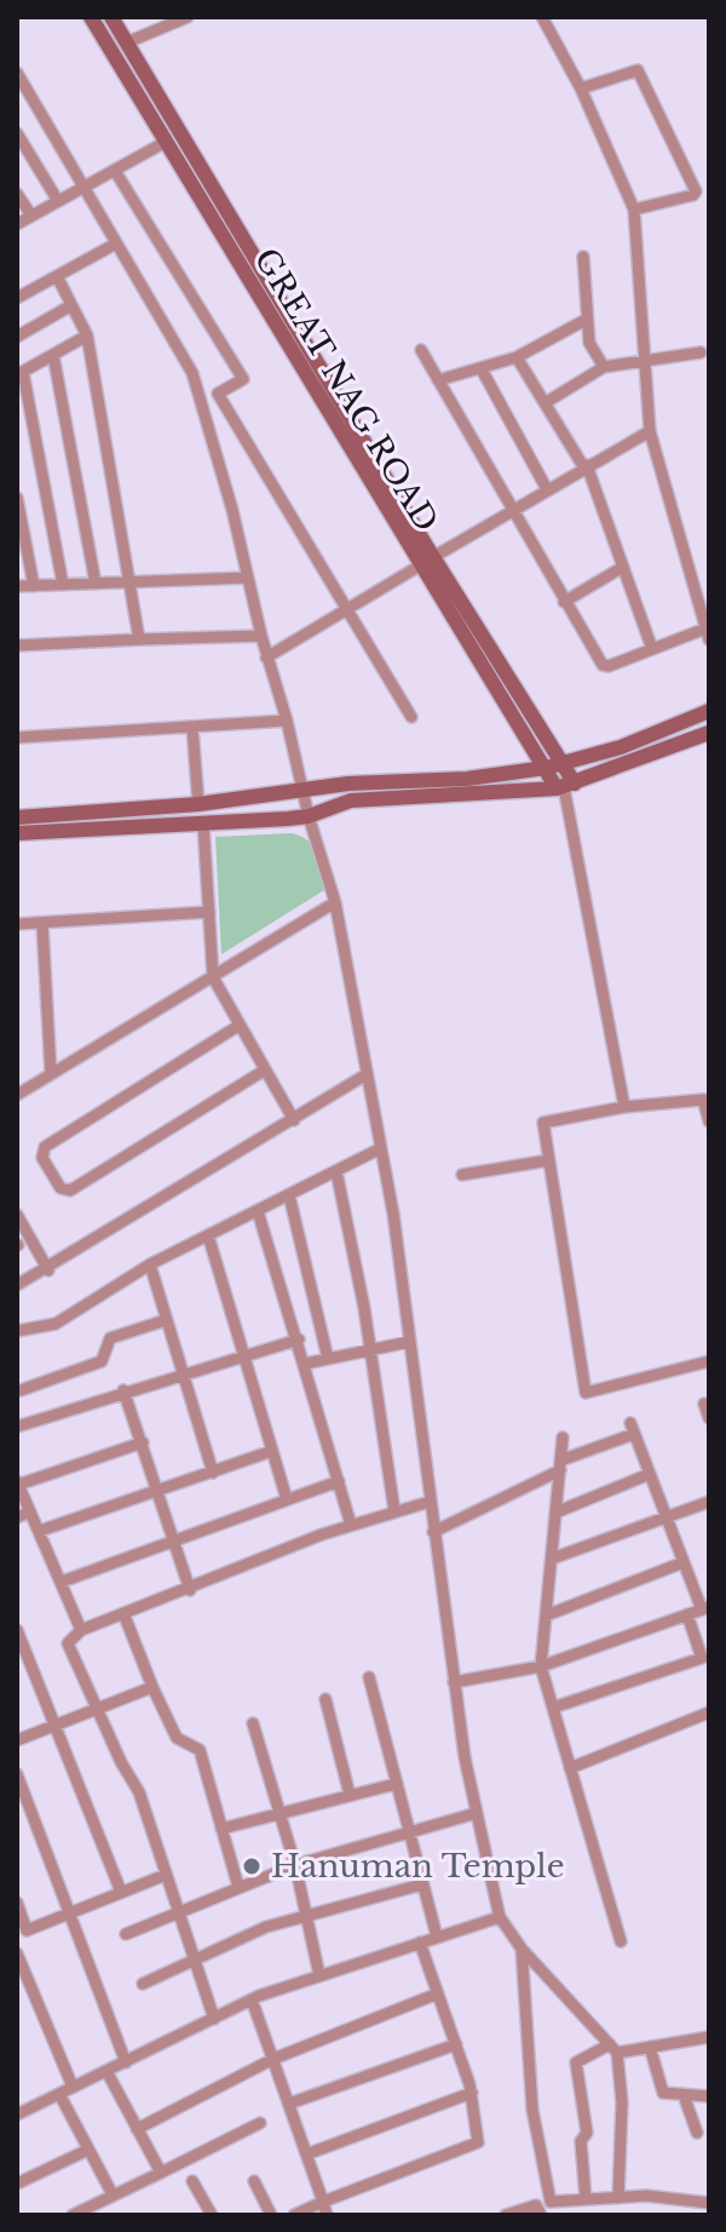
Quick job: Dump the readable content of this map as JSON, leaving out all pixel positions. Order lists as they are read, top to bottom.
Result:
{
  "streets": {
    "main road": ["GREAT NAG ROAD"]
  },
  "places": ["Hanuman Temple"]
}
